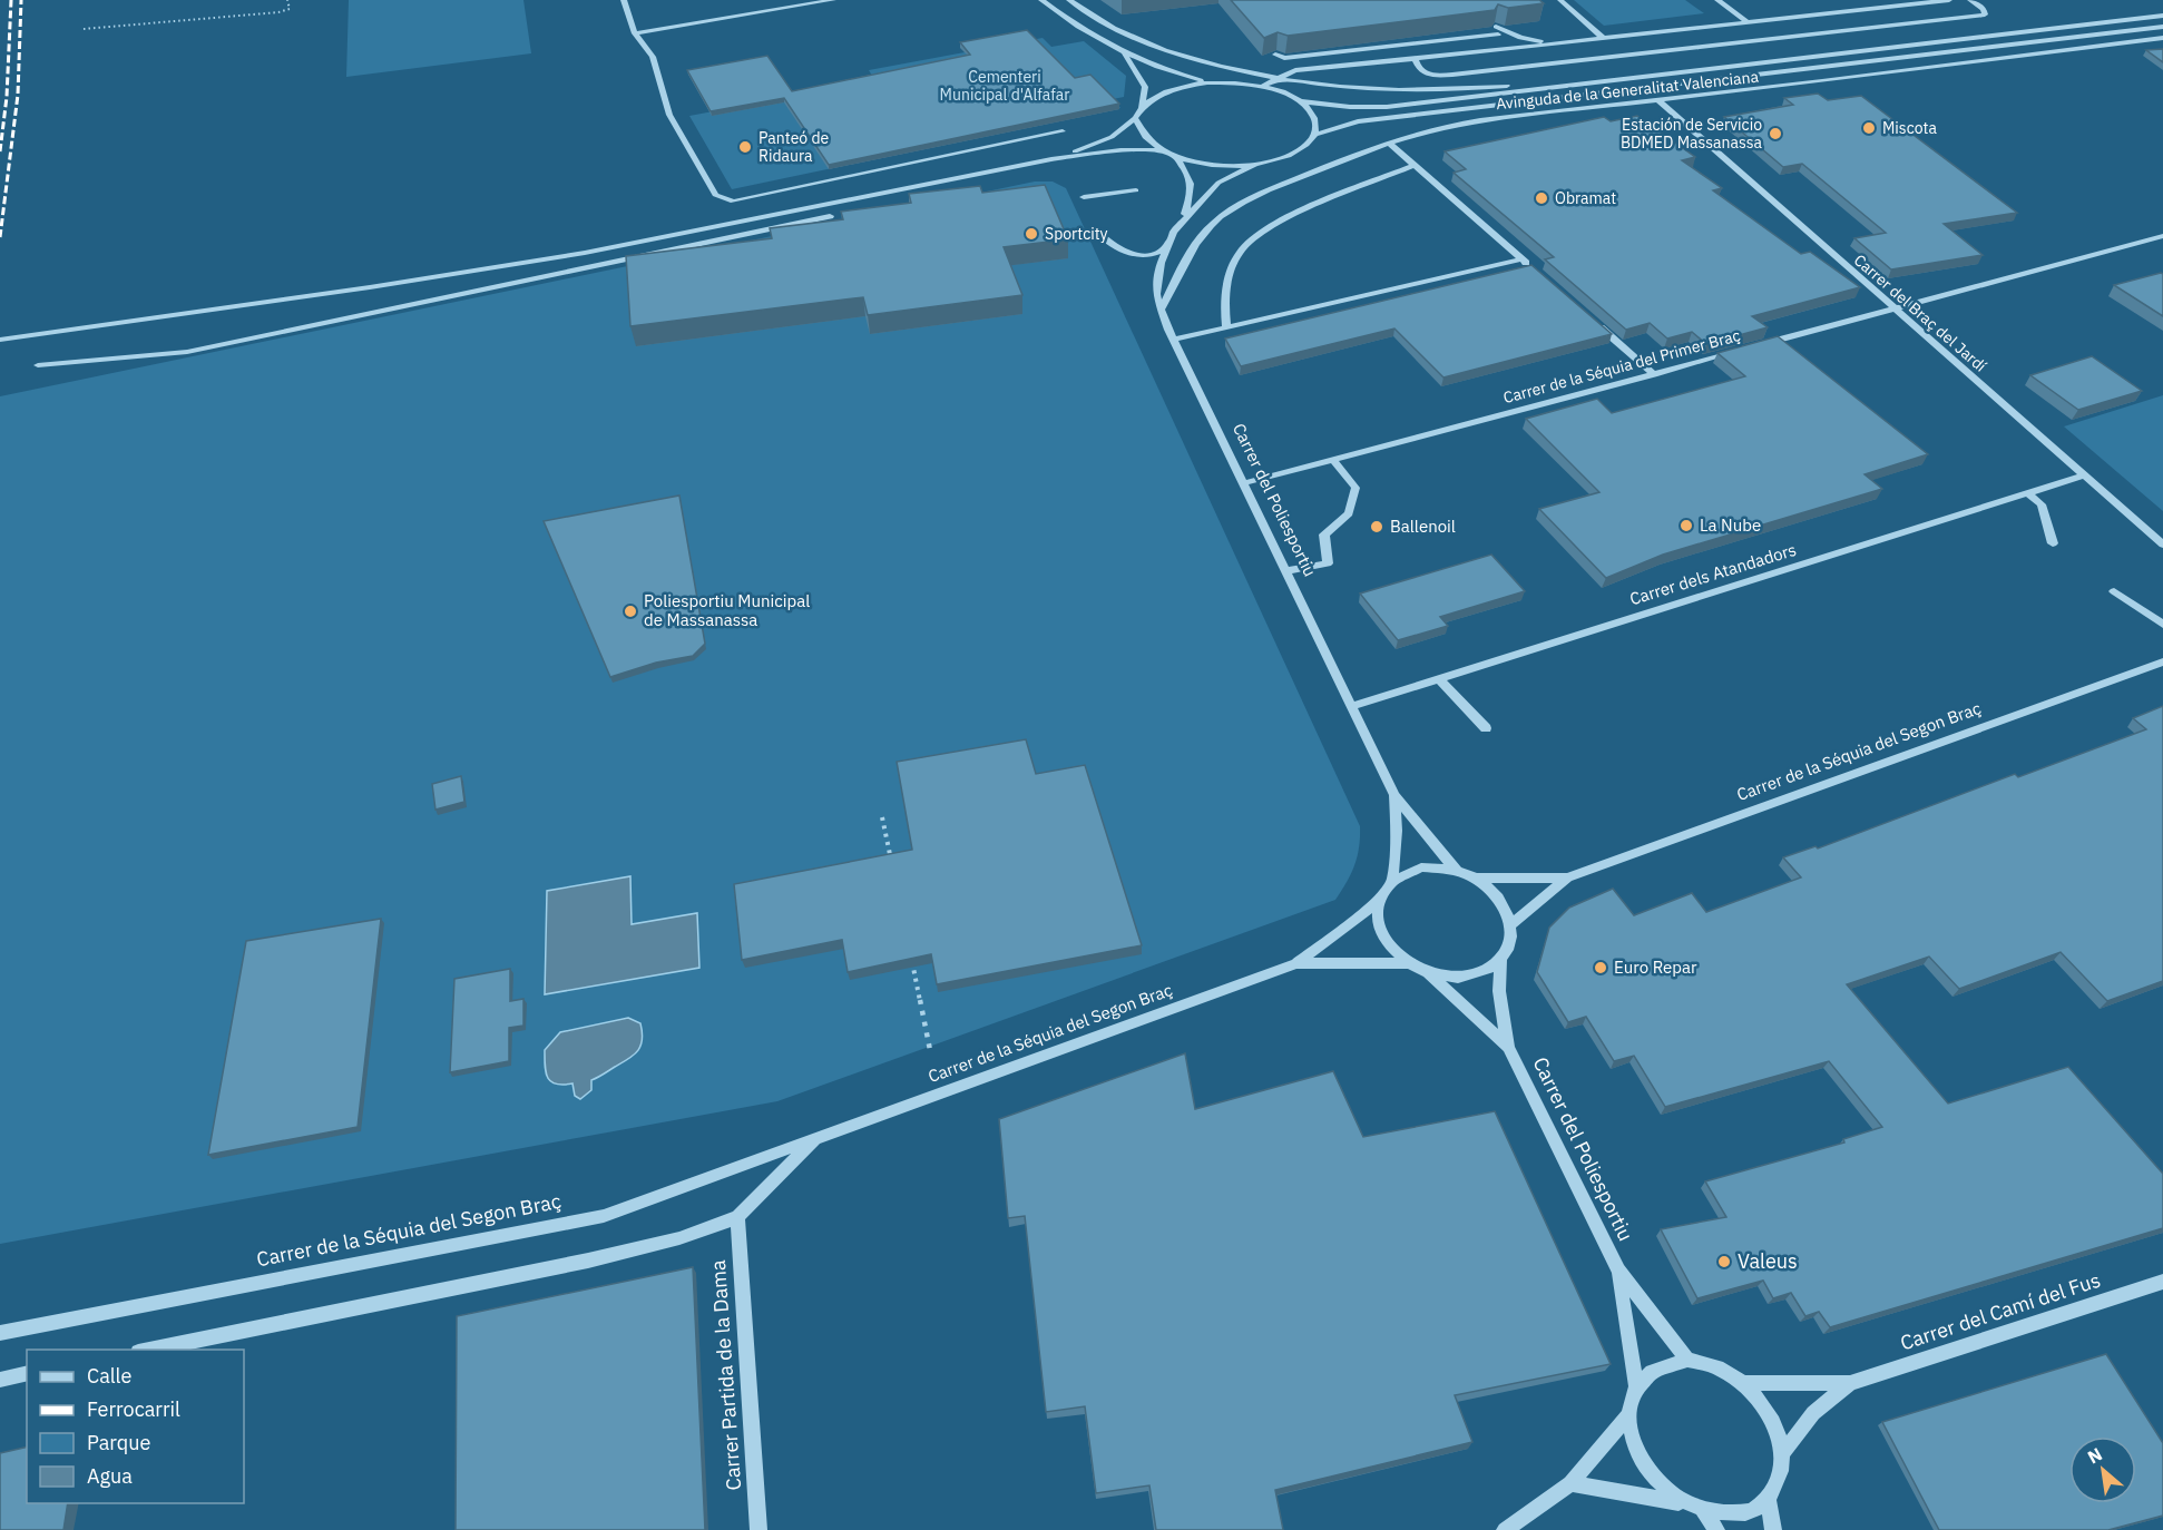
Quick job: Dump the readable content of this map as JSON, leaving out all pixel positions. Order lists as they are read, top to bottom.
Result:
{
  "streets": {
    "street": [
      "Avinguda de la Generalitat Valenciana",
      "Carrer del Braç del Jardí",
      "Carrer de la Séquia del Primer Braç",
      "Carrer del Poliesportiu",
      "Carrer dels Atandadors",
      "Carrer de la Séquia del Segon Braç",
      "Carrer del Camí del Fus",
      "Carrer Partida de la Dama"
    ]
  },
  "crossings": [
    ["Avinguda de la Generalitat Valenciana", "Carrer del Braç del Jardí"],
    ["Avinguda de la Generalitat Valenciana", "Carrer del Poliesportiu"],
    ["Carrer del Braç del Jardí", "Carrer de la Séquia del Primer Braç"],
    ["Carrer del Braç del Jardí", "Carrer dels Atandadors"],
    ["Carrer de la Séquia del Primer Braç", "Carrer del Poliesportiu"],
    ["Carrer del Poliesportiu", "Carrer dels Atandadors"],
    ["Carrer del Poliesportiu", "Carrer de la Séquia del Segon Braç"],
    ["Carrer del Poliesportiu", "Carrer del Camí del Fus"],
    ["Carrer de la Séquia del Segon Braç", "Carrer Partida de la Dama"]
  ],
  "parks": ["Cementeri Municipal d'Alfafar"],
  "places": [
    "Miscota",
    "Estación de Servicio BDMED Massanassa",
    "Panteó de Ridaura",
    "Obramat",
    "Sportcity",
    "La Nube",
    "Ballenoil",
    "Poliesportiu Municipal de Massanassa",
    "Euro Repar",
    "Valeus"
  ],
  "legend": [
    "Calle",
    "Ferrocarril",
    "Parque",
    "Agua"
  ],
  "north": "top left"
}
